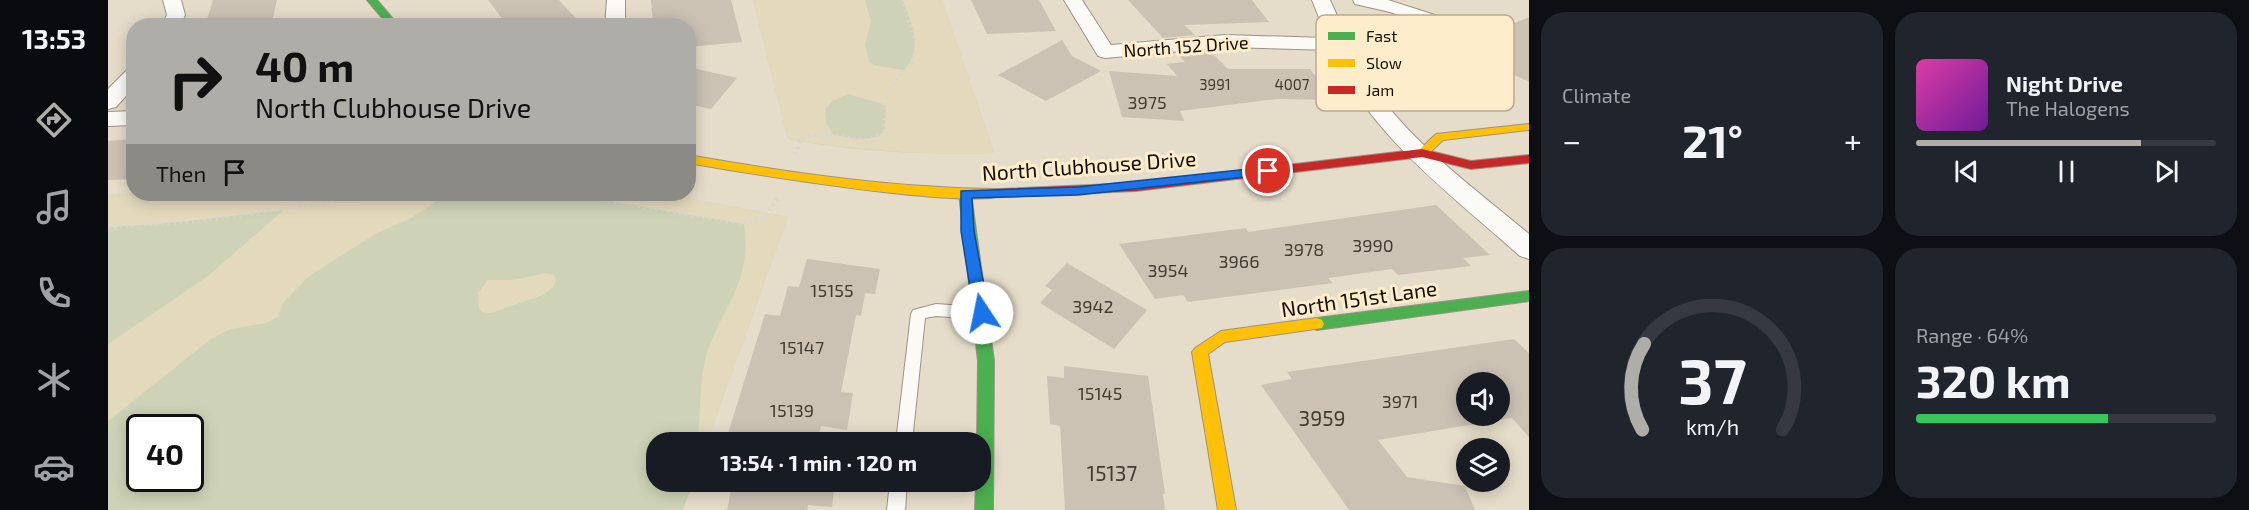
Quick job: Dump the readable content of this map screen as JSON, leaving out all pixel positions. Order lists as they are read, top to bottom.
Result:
{
  "streets": {
    "street": ["North 152 Drive", "North Clubhouse Drive", "North 151st Lane"]
  },
  "house_numbers": [
    "3991",
    "4007",
    "3975",
    "3990",
    "3978",
    "3966",
    "3954",
    "15155",
    "3942",
    "15147",
    "15145",
    "3971",
    "15139",
    "3959",
    "15137"
  ],
  "legend": ["Fast", "Slow", "Jam"],
  "page": {
    "tabs": "13:53",
    "tile": [
      "Climate",
      ["Range · 64%", "320 km"]
    ],
    "turn": ["40 m", "North Clubhouse Drive"],
    "song": ["Night Drive", "The Halogens"],
    "heat": ["−", "21°", "+"],
    "then": "Then",
    "limit": "40",
    "trip": "13:54 · 1 min · 120 m",
    "gauge": ["37", "km/h"]
  }
}
